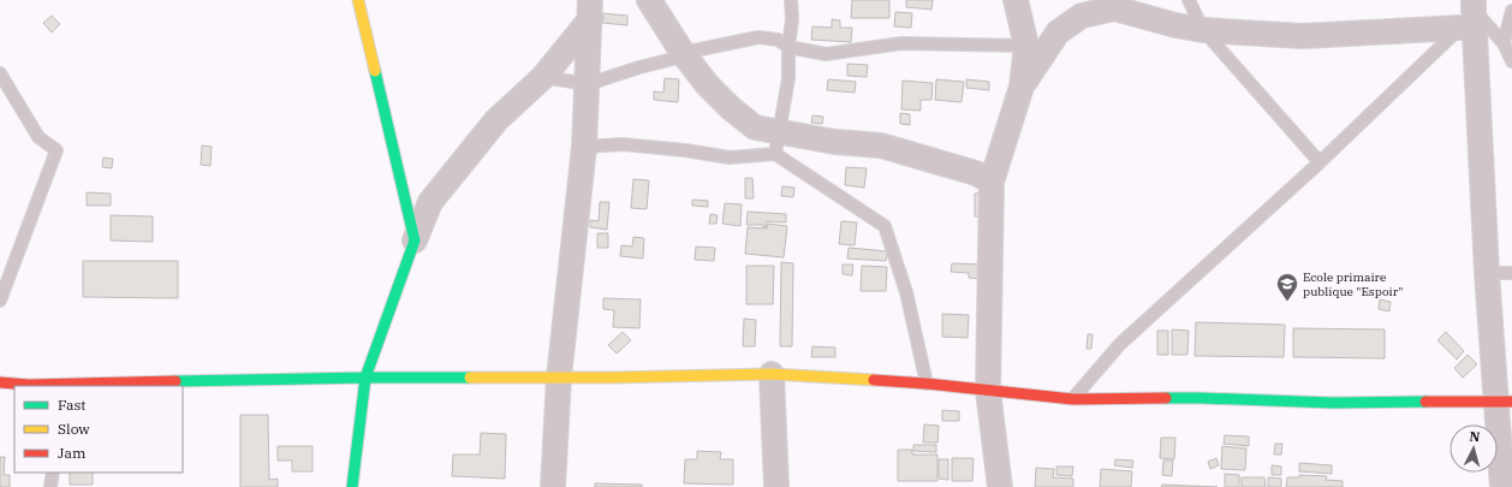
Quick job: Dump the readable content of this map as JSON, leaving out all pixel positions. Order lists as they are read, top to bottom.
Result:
{
  "places": {
    "school or university": ["Ecole primaire publique \"Espoir\""]
  },
  "legend": ["Fast", "Slow", "Jam"],
  "north": "top"
}
